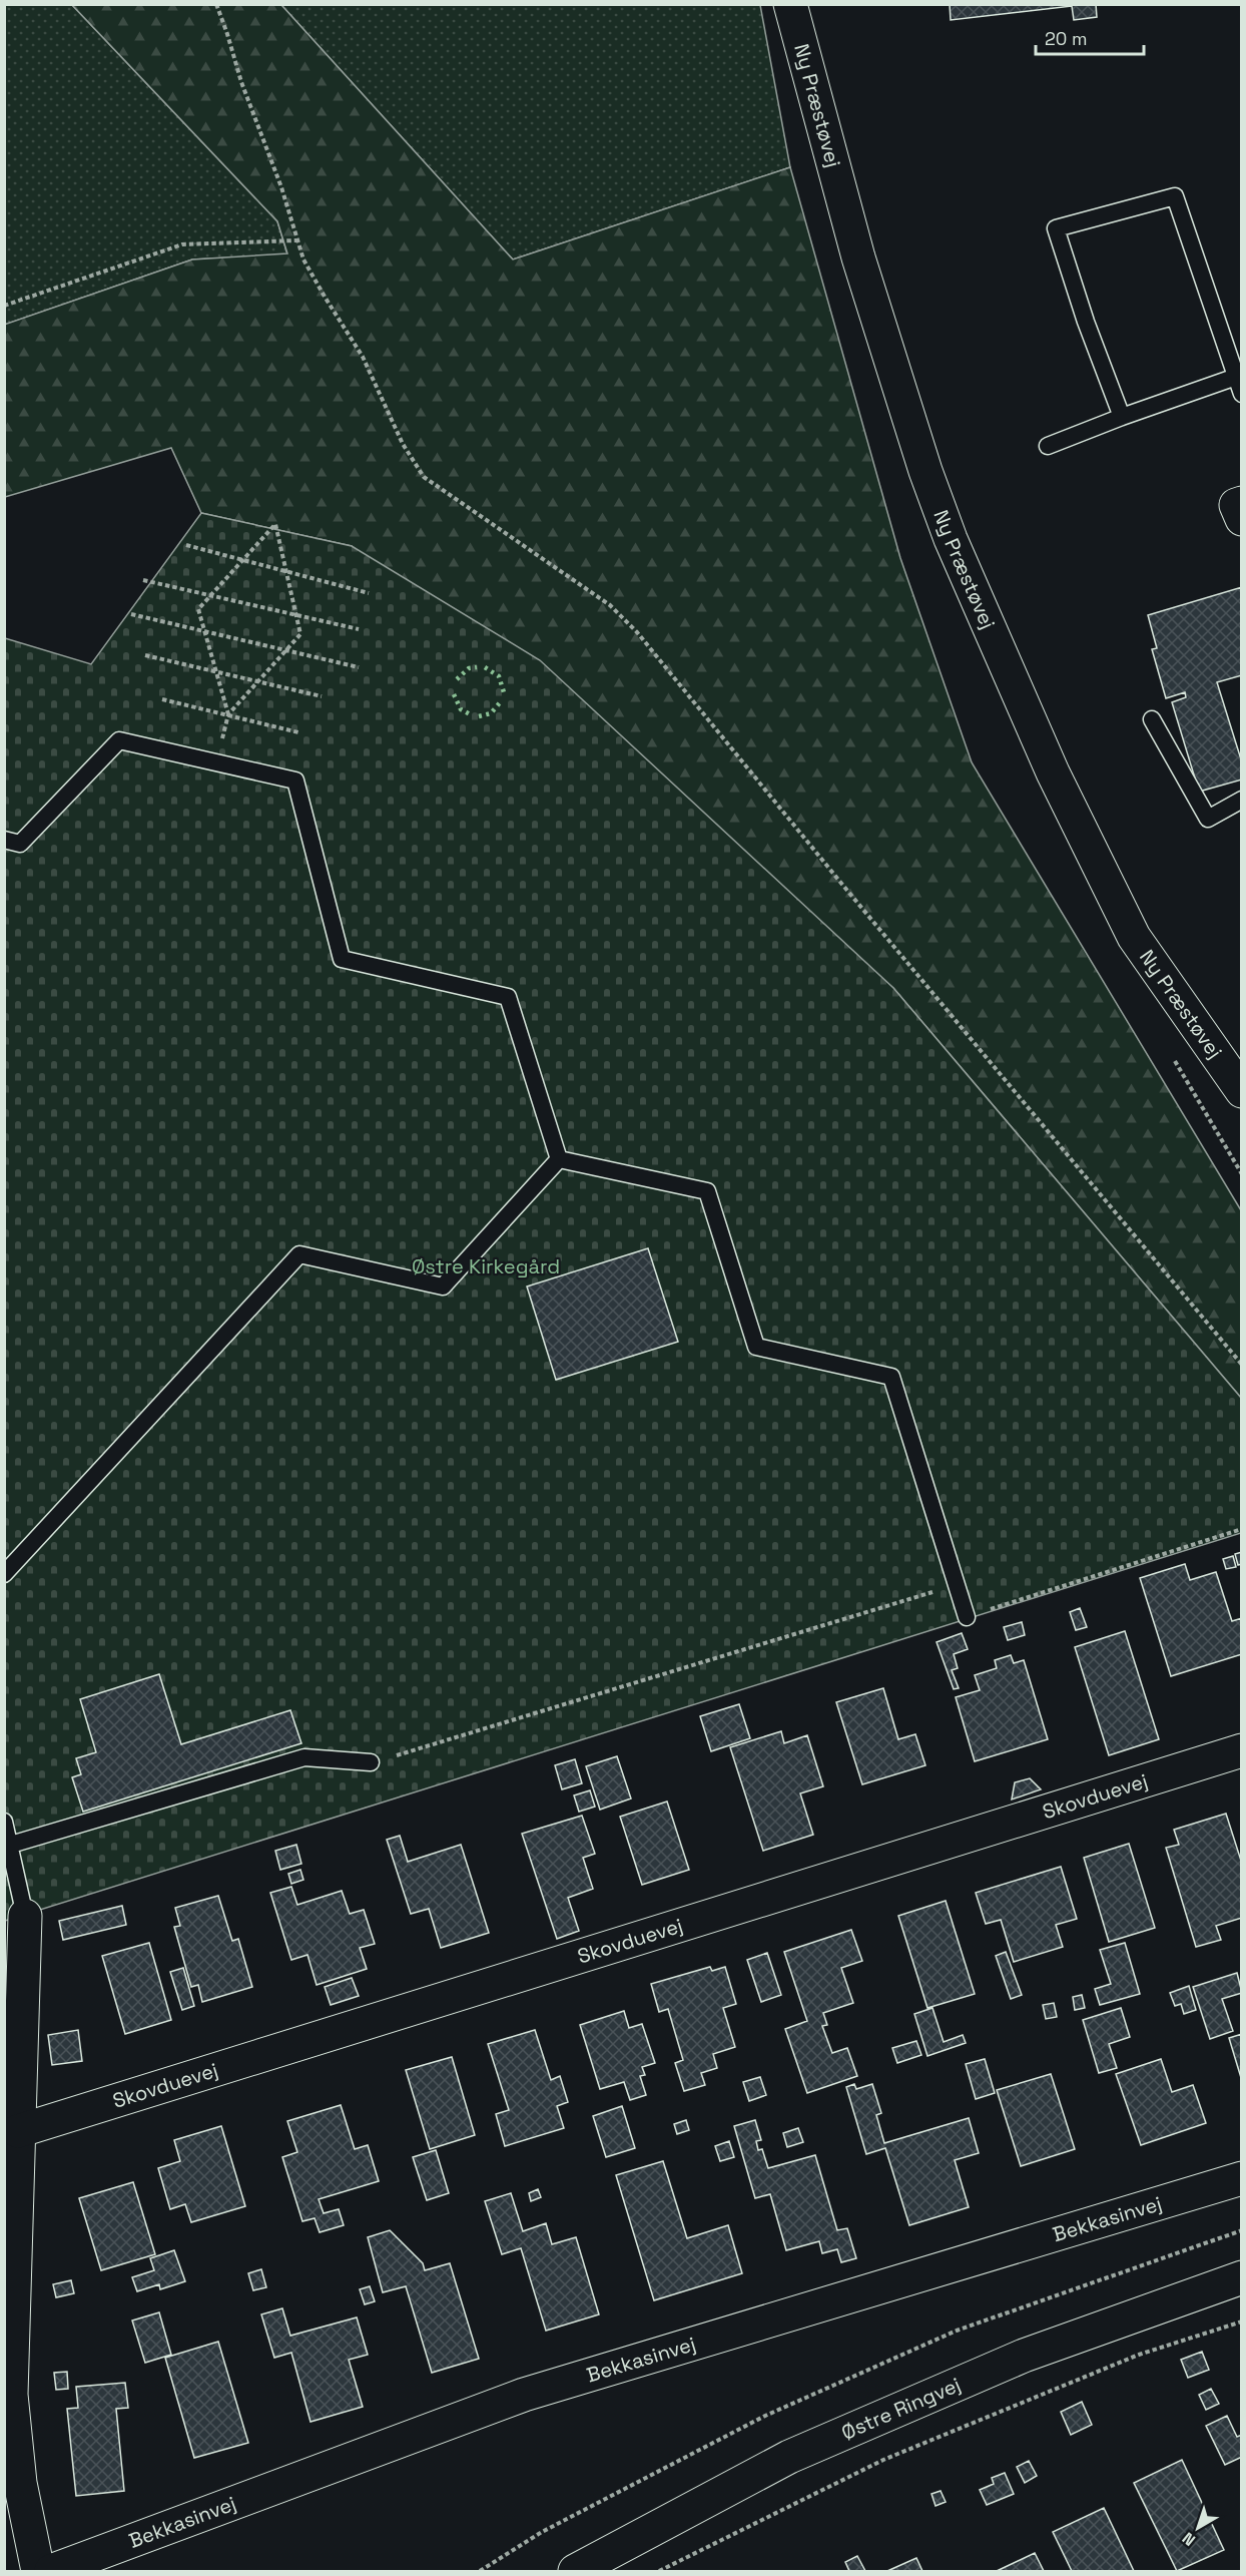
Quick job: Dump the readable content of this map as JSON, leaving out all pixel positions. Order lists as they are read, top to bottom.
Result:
{
  "streets": {
    "street": [
      "Ny Præstøvej",
      "Skovduevej",
      "Bekkasinvej",
      "Østre Ringvej"
    ]
  },
  "parks": ["Østre Kirkegård"],
  "scale_bar": "20 m",
  "north": "bottom left"
}
